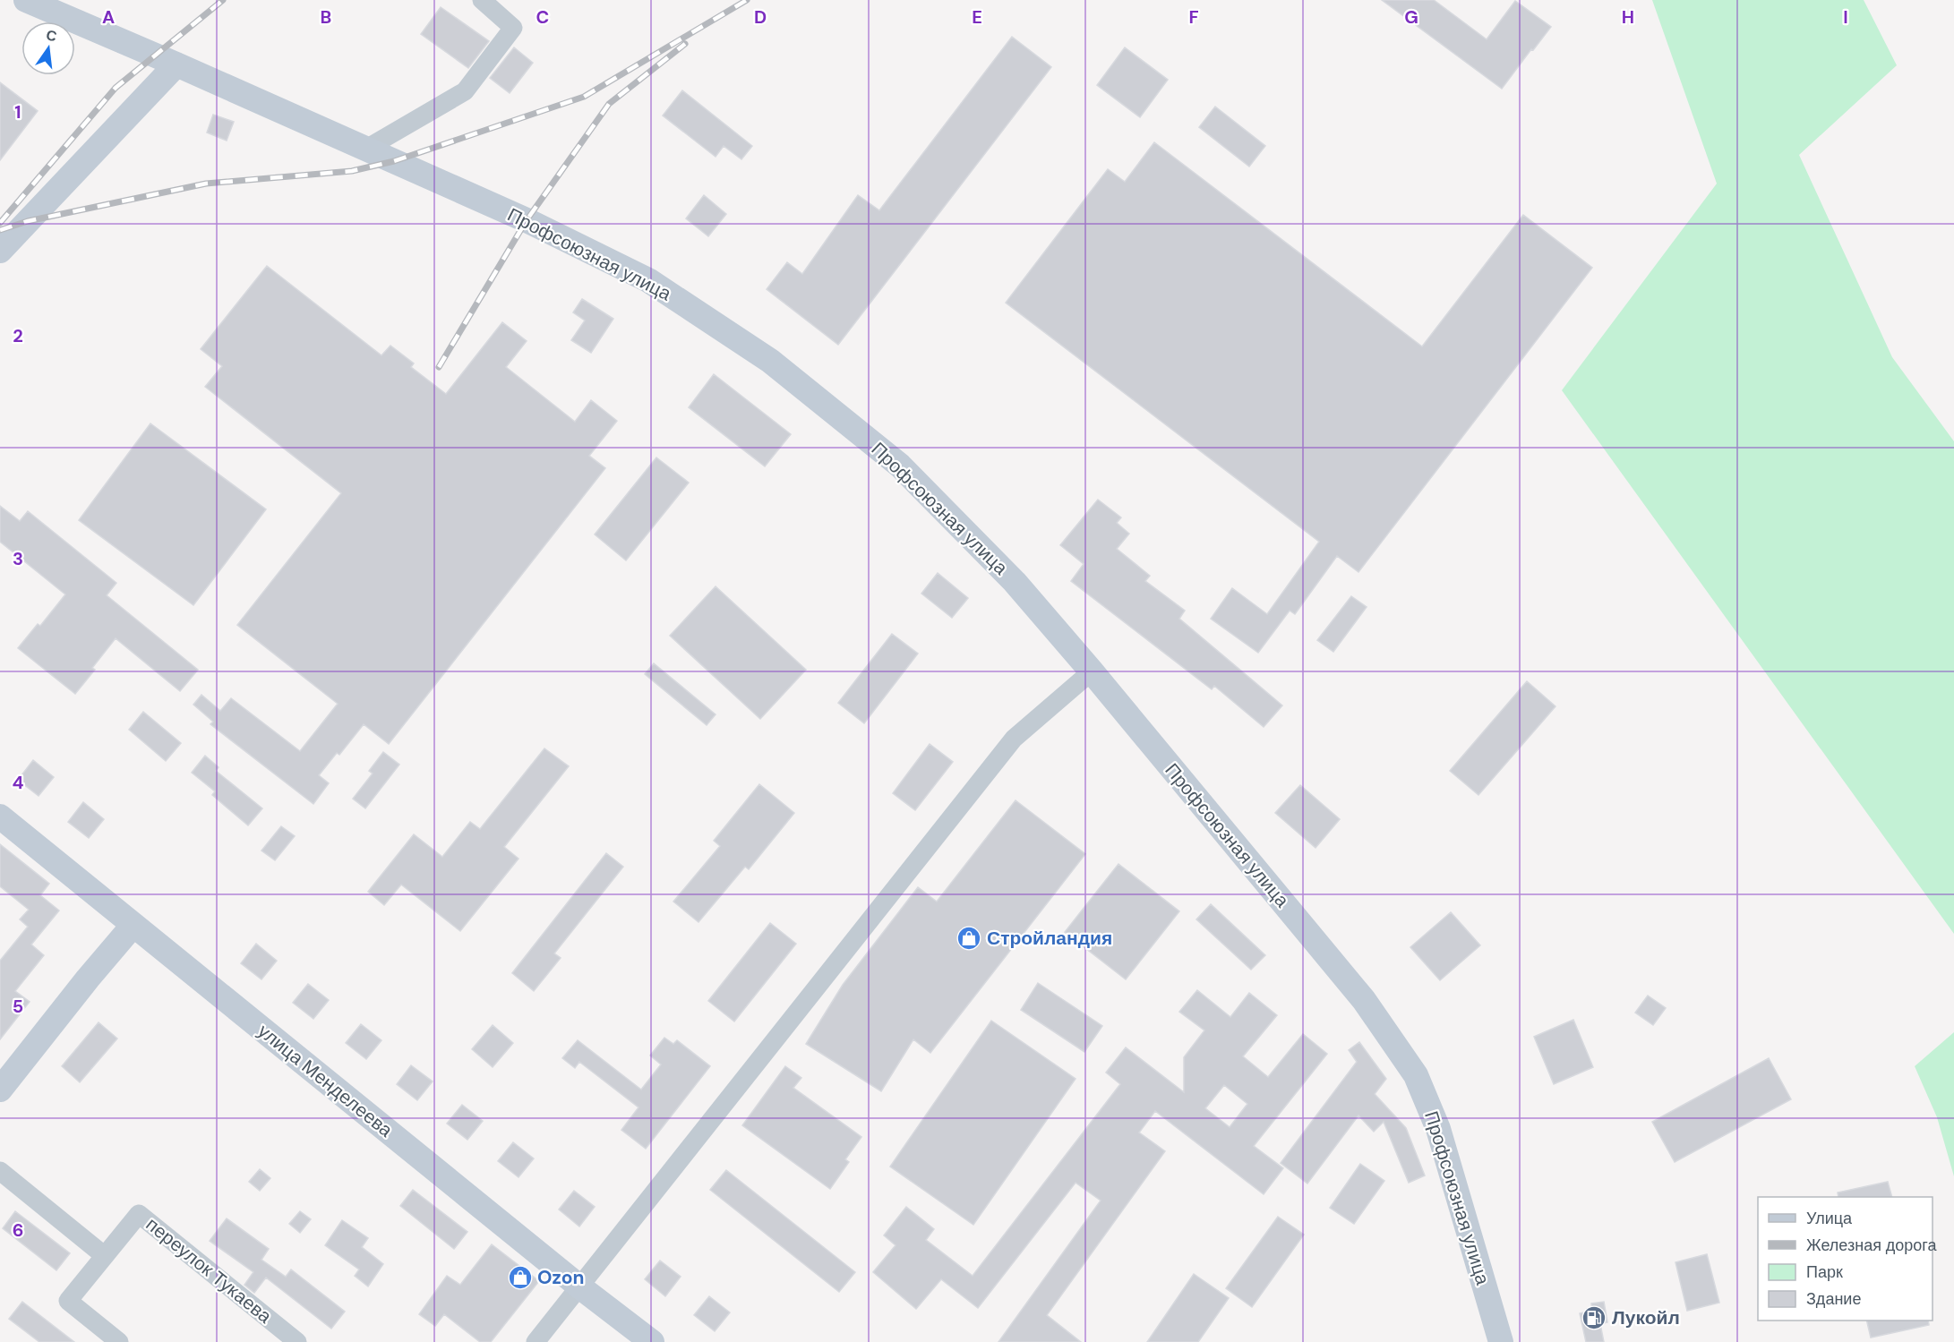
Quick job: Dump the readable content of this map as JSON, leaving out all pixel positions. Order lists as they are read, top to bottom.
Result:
{
  "streets": {
    "main road": ["Профсоюзная улица", "улица Менделеева"],
    "street": ["переулок Тукаева"]
  },
  "places": {
    "shop": ["Стройландия", "Ozon"],
    "fuel station": ["Лукойл"]
  },
  "legend": [
    "Улица",
    "Железная дорога",
    "Парк",
    "Здание"
  ],
  "north": "top",
  "grid": {
    "columns": [
      "A",
      "B",
      "C",
      "D",
      "E",
      "F",
      "G",
      "H",
      "I"
    ],
    "rows": [
      "1",
      "2",
      "3",
      "4",
      "5",
      "6"
    ]
  }
}
